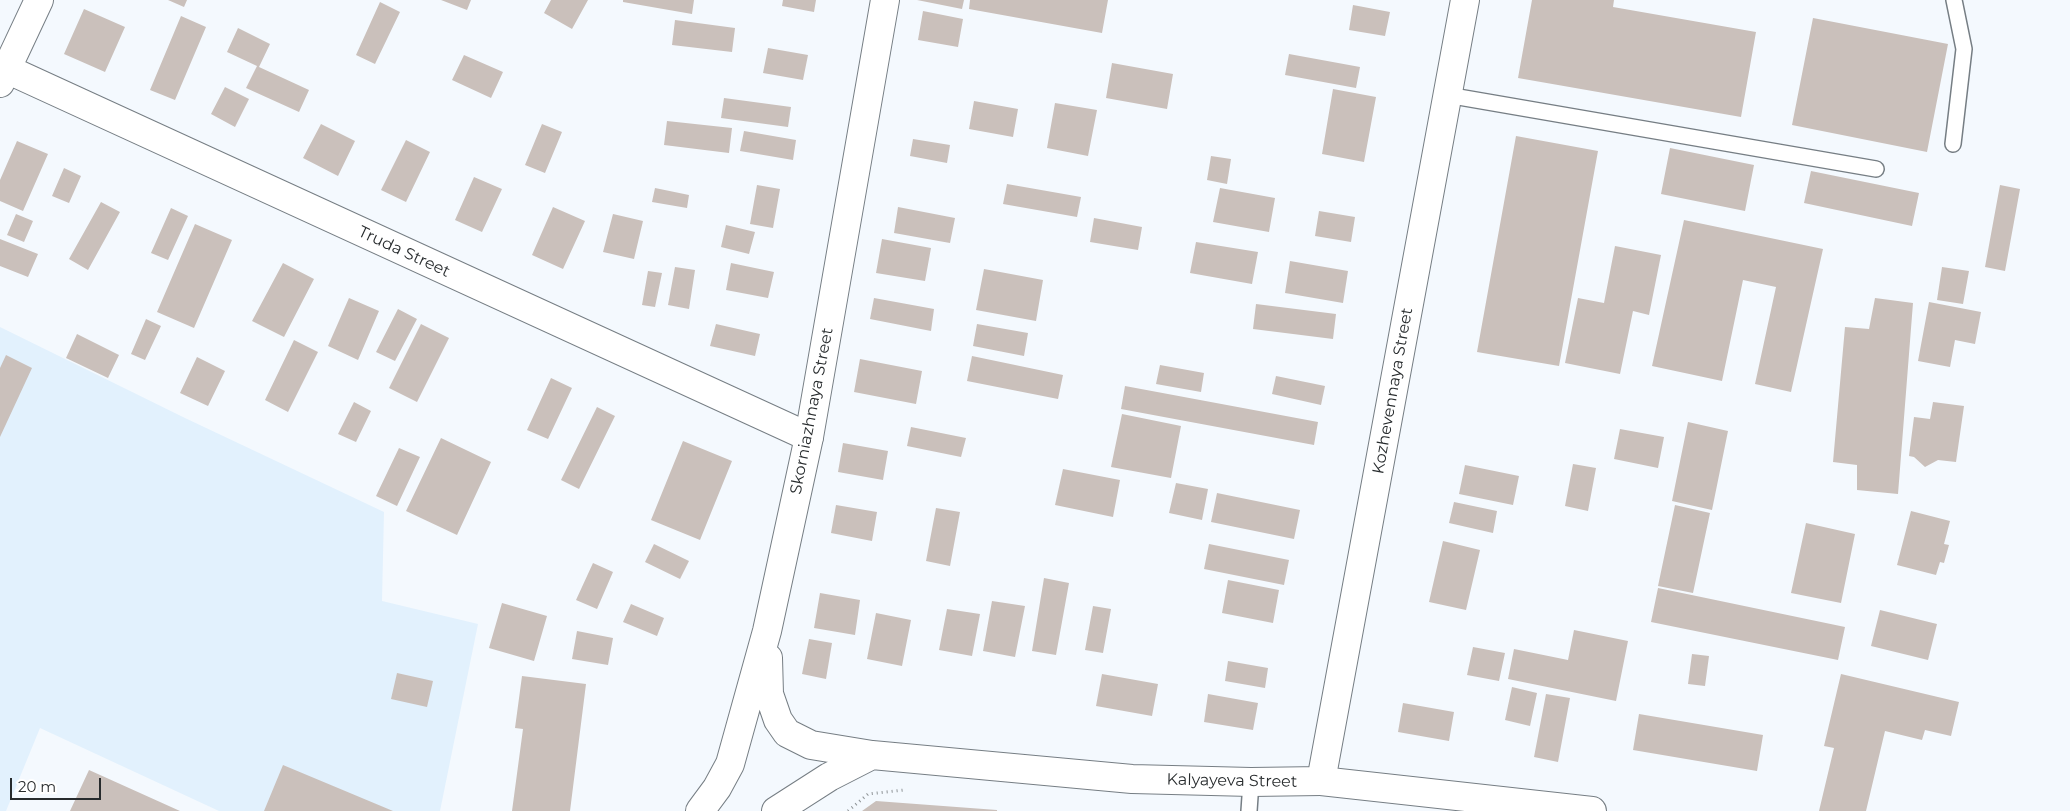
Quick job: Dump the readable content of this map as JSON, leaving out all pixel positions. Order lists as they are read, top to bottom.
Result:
{
  "streets": {
    "main road": [
      "Truda Street",
      "Kozhevennaya Street",
      "Skorniazhnaya Street",
      "Kalyayeva Street"
    ]
  },
  "crossings": [
    ["Truda Street", "Skorniazhnaya Street"],
    ["Kozhevennaya Street", "Kalyayeva Street"],
    ["Skorniazhnaya Street", "Kalyayeva Street"]
  ],
  "scale_bar": "20 m"
}
